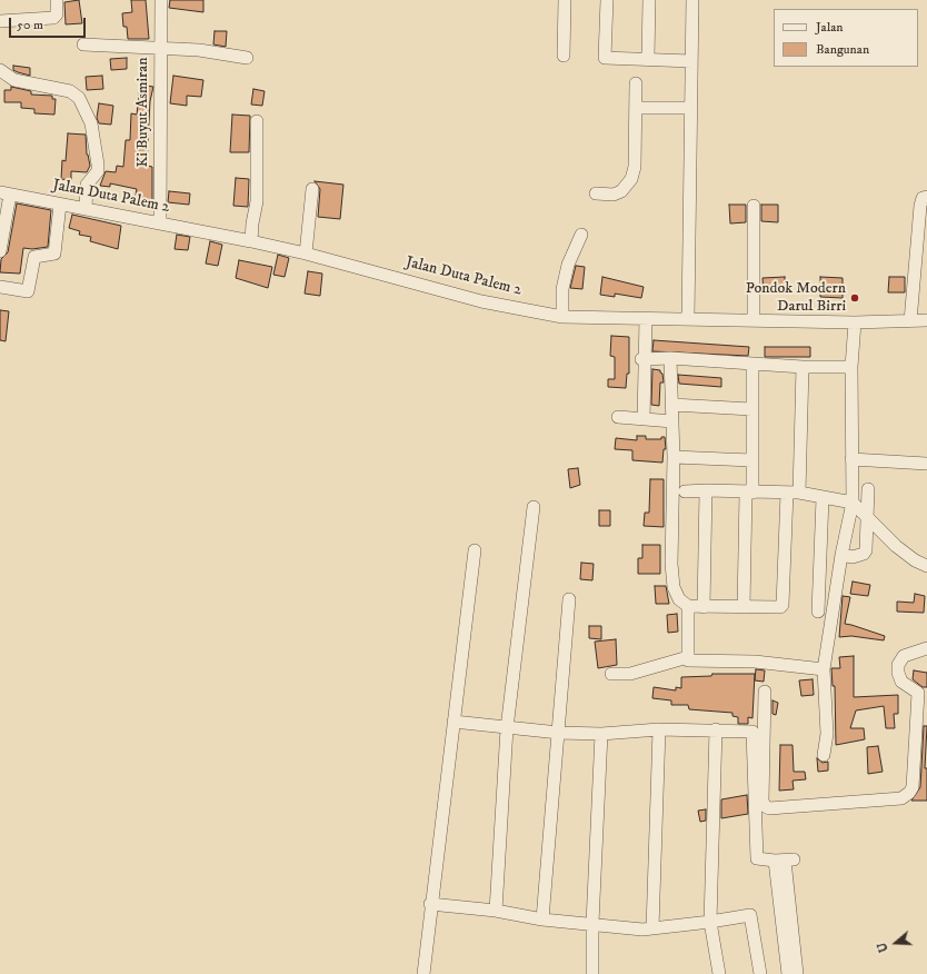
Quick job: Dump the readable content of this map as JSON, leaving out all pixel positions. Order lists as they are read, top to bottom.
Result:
{
  "streets": {
    "street": ["Ki Buyut Asmiran", "Jalan Duta Palem 2"]
  },
  "crossings": [
    ["Ki Buyut Asmiran", "Jalan Duta Palem 2"]
  ],
  "places": ["Pondok Modern Darul Birri"],
  "legend": ["Jalan", "Bangunan"],
  "scale_bar": "50 m",
  "north": "left"
}
